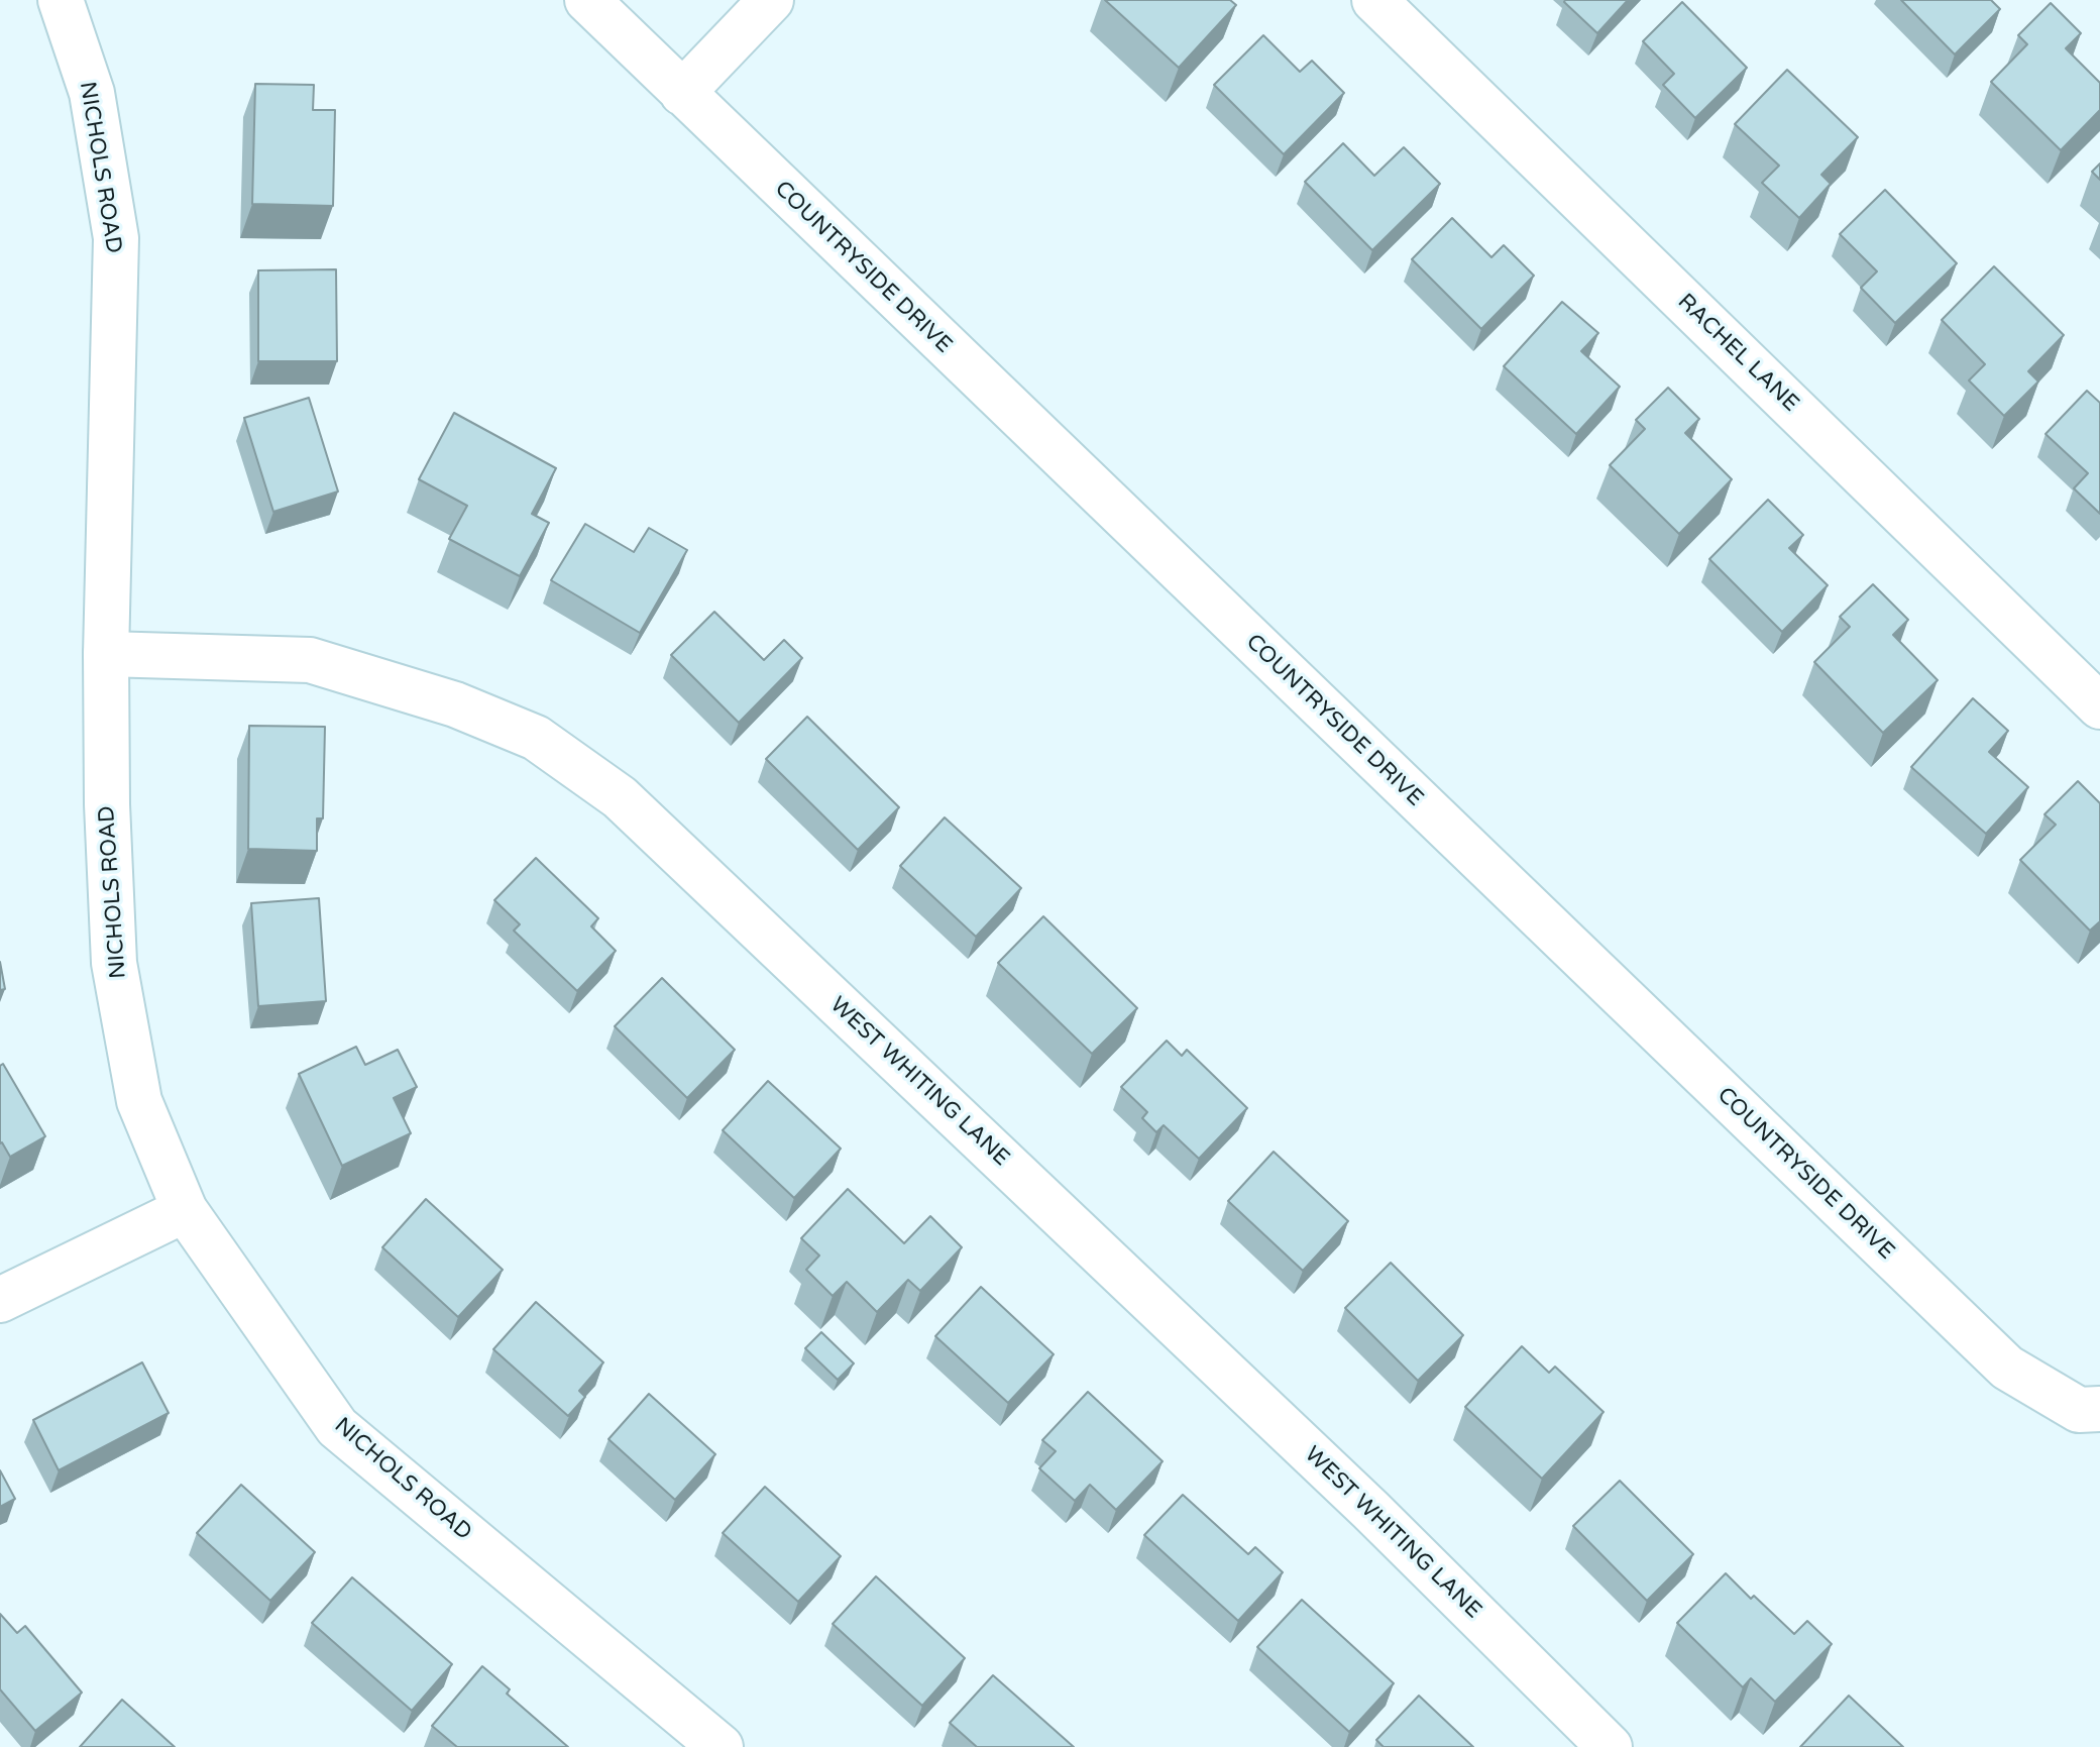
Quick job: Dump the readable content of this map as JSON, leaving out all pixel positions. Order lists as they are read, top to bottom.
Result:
{
  "streets": {
    "street": [
      "NICHOLS ROAD",
      "COUNTRYSIDE DRIVE",
      "RACHEL LANE",
      "WEST WHITING LANE"
    ]
  },
  "crossings": [
    ["NICHOLS ROAD", "WEST WHITING LANE"]
  ]
}
